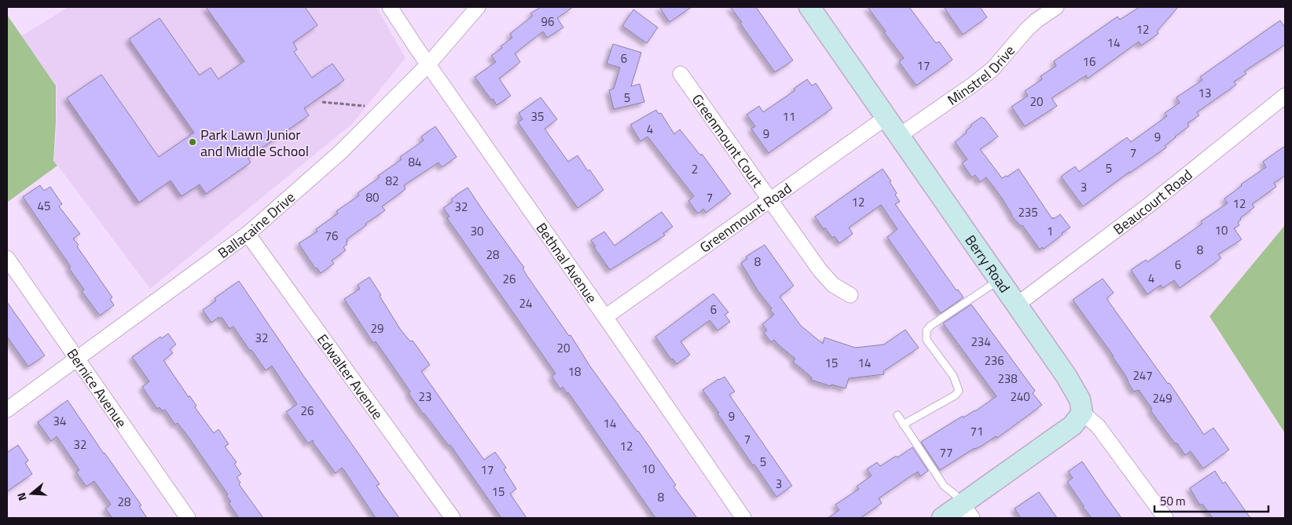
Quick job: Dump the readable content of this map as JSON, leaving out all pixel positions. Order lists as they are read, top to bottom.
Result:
{
  "streets": {
    "street": [
      "Minstrel Drive",
      "Greenmount Court",
      "Beaucourt Road",
      "Greenmount Road",
      "Ballacaine Drive",
      "Bethnal Avenue",
      "Berry Road",
      "Edwalter Avenue",
      "Bernice Avenue"
    ]
  },
  "crossings": [
    ["Minstrel Drive", "Berry Road"],
    ["Greenmount Court", "Greenmount Road"],
    ["Beaucourt Road", "Berry Road"],
    ["Greenmount Road", "Bethnal Avenue"],
    ["Greenmount Road", "Berry Road"],
    ["Ballacaine Drive", "Bethnal Avenue"],
    ["Ballacaine Drive", "Edwalter Avenue"],
    ["Ballacaine Drive", "Bernice Avenue"]
  ],
  "places": ["Park Lawn Junior and Middle School"],
  "house_numbers": [
    "96",
    "12",
    "14",
    "6",
    "16",
    "17",
    "13",
    "5",
    "20",
    "35",
    "11",
    "4",
    "9",
    "9",
    "7",
    "84",
    "5",
    "2",
    "82",
    "3",
    "80",
    "7",
    "12",
    "12",
    "45",
    "32",
    "235",
    "10",
    "30",
    "1",
    "76",
    "8",
    "28",
    "8",
    "6",
    "4",
    "26",
    "24",
    "6",
    "29",
    "32",
    "234",
    "20",
    "236",
    "15",
    "14",
    "18",
    "247",
    "238",
    "23",
    "240",
    "249",
    "26",
    "9",
    "34",
    "14",
    "71",
    "7",
    "32",
    "12",
    "77",
    "5",
    "10",
    "17",
    "3",
    "15",
    "8",
    "28"
  ],
  "scale_bar": "50 m",
  "north": "left"
}
